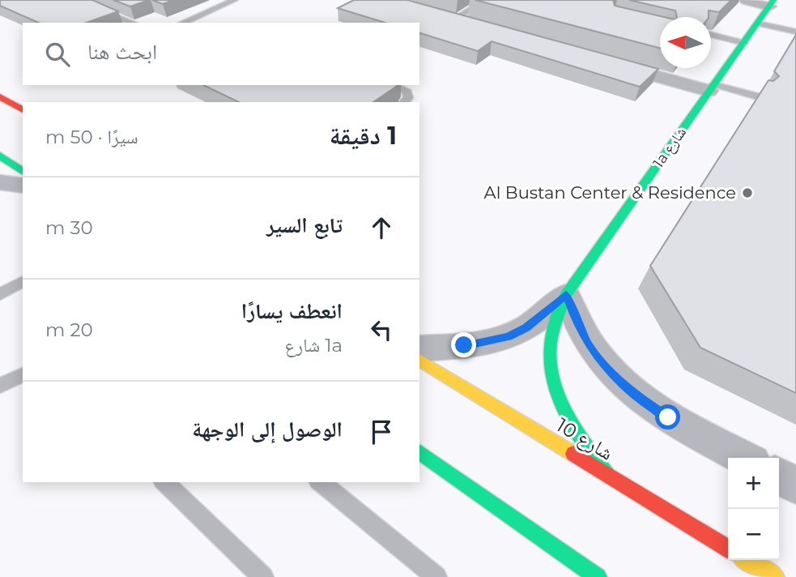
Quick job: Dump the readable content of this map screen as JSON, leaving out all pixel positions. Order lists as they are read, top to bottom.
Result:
{
  "streets": {
    "street": ["1a شارع", "شارع 10"]
  },
  "crossings": [
    ["1a شارع", "شارع 10"]
  ],
  "places": ["Al Bustan Center & Residence"],
  "north": "left",
  "page": {
    "search": "ابحث هنا",
    "heading": ["1 دقيقة", "سيرًا · 50 m"],
    "list": [
      ["تابع السير", "30 m"],
      ["انعطف يسارًا", "1a شارع", "20 m"],
      "الوصول إلى الوجهة"
    ],
    "map_buttons": ["+", "−"]
  }
}
